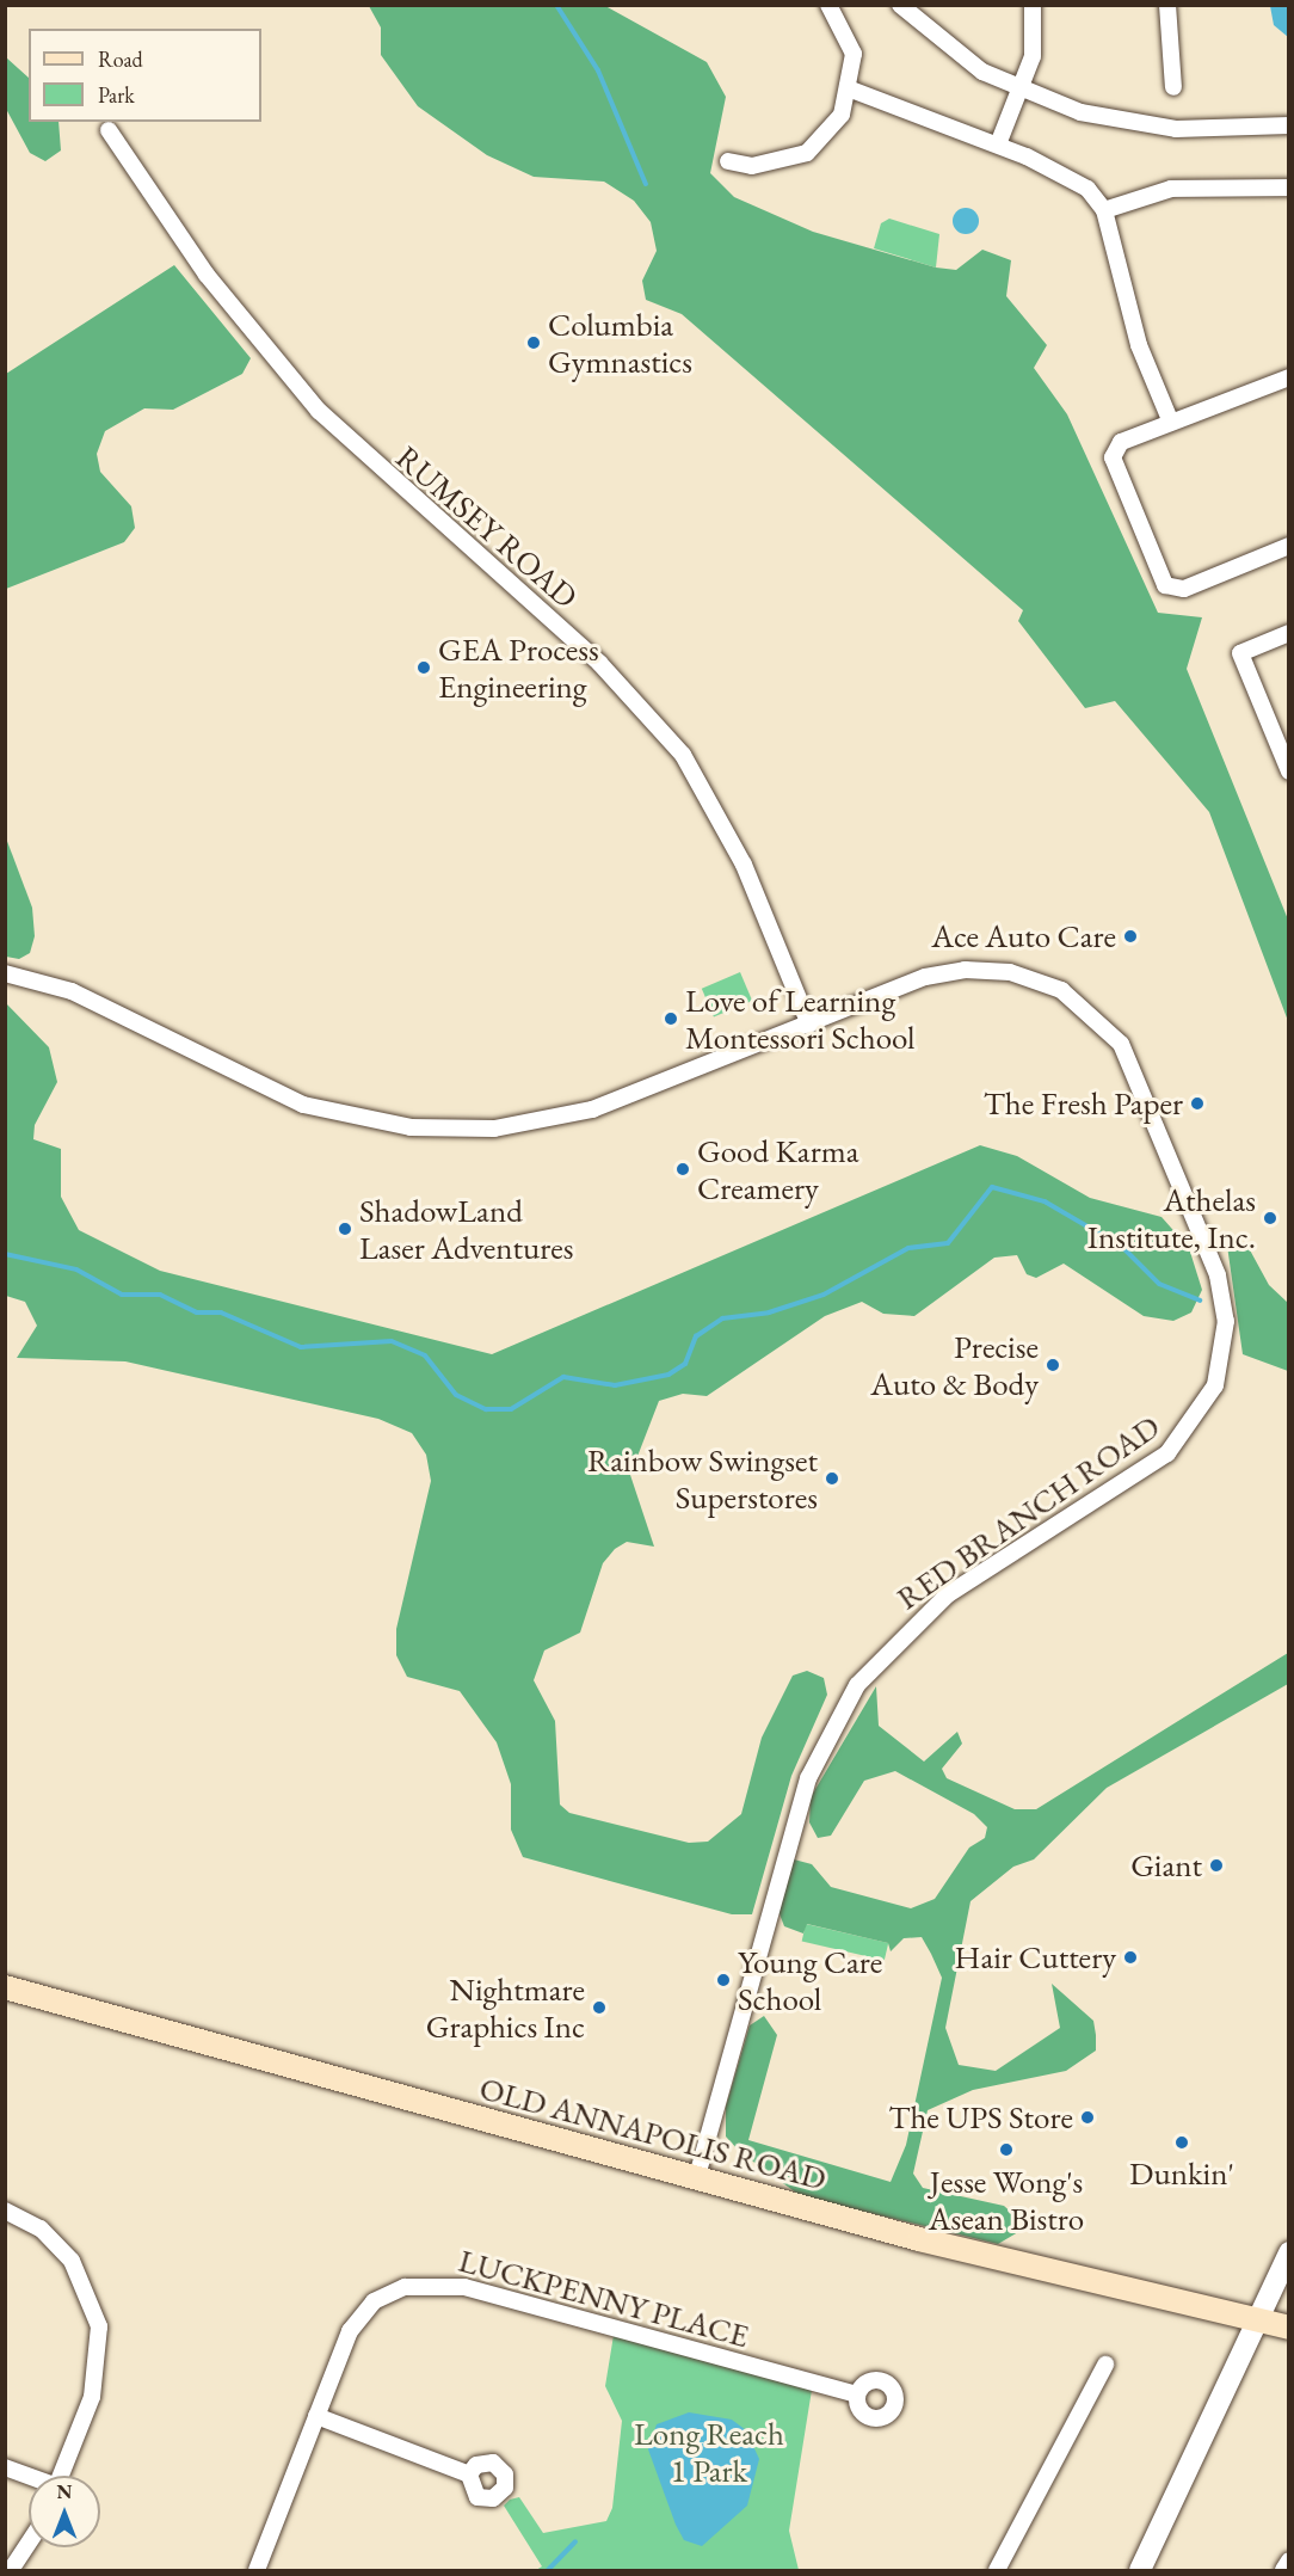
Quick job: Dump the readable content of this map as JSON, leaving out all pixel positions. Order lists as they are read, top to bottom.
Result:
{
  "streets": {
    "main road": ["OLD ANNAPOLIS ROAD"],
    "street": ["RUMSEY ROAD", "RED BRANCH ROAD", "LUCKPENNY PLACE"]
  },
  "crossings": [
    ["RUMSEY ROAD", "RED BRANCH ROAD"],
    ["RED BRANCH ROAD", "OLD ANNAPOLIS ROAD"]
  ],
  "parks": ["Long Reach 1 Park"],
  "places": [
    "Columbia Gymnastics",
    "GEA Process Engineering",
    "Ace Auto Care",
    "Love of Learning Montessori School",
    "The Fresh Paper",
    "Good Karma Creamery",
    "Athelas Institute, Inc.",
    "ShadowLand Laser Adventures",
    "Precise Auto & Body",
    "Rainbow Swingset Superstores",
    "Giant",
    "Hair Cuttery",
    "Young Care School",
    "Nightmare Graphics Inc",
    "The UPS Store",
    "Dunkin'",
    "Jesse Wong's Asean Bistro"
  ],
  "legend": ["Road", "Park"],
  "north": "top"
}
